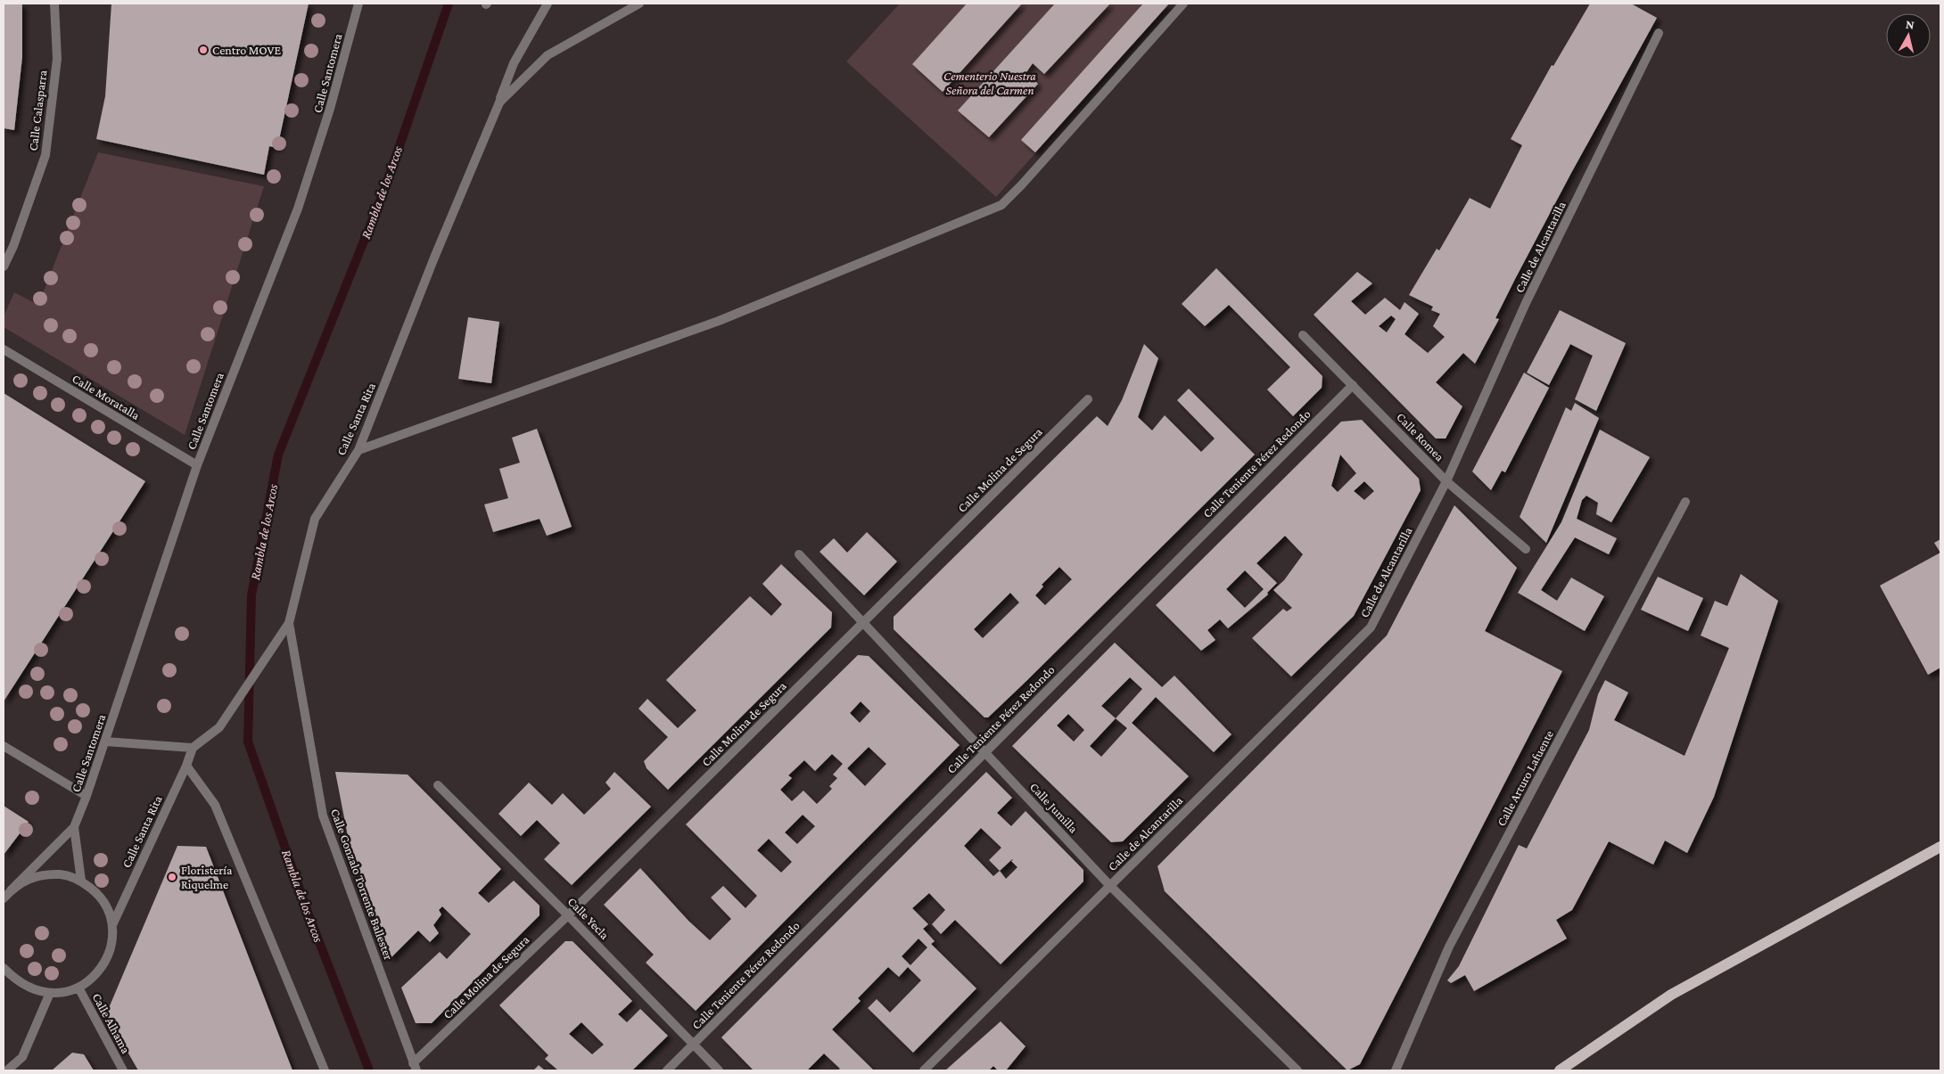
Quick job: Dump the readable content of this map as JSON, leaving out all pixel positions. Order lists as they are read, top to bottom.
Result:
{
  "streets": {
    "street": [
      "Calle Santomera",
      "Calle Calasparra",
      "Calle de Alcantarilla",
      "Calle Moratalla",
      "Calle Santa Rita",
      "Calle Romea",
      "Calle Teniente Pérez Redondo",
      "Calle Molina de Segura",
      "Calle Arturo Lafuente",
      "Calle Jumilla",
      "Calle Gonzalo Torrente Ballester",
      "Calle Yecla",
      "Calle Alhama"
    ]
  },
  "crossings": [
    ["Calle Santomera", "Calle Moratalla"],
    ["Calle de Alcantarilla", "Calle Romea"],
    ["Calle de Alcantarilla", "Calle Jumilla"],
    ["Calle Santa Rita", "Calle Gonzalo Torrente Ballester"],
    ["Calle Romea", "Calle Teniente Pérez Redondo"],
    ["Calle Teniente Pérez Redondo", "Calle Jumilla"],
    ["Calle Teniente Pérez Redondo", "Calle Yecla"],
    ["Calle Molina de Segura", "Calle Jumilla"],
    ["Calle Molina de Segura", "Calle Gonzalo Torrente Ballester"],
    ["Calle Molina de Segura", "Calle Yecla"]
  ],
  "water": ["Rambla de los Arcos"],
  "parks": ["Cementerio Nuestra Señora del Carmen"],
  "places": ["Centro MOVE", "Floristería Riquelme"],
  "north": "top"
}
